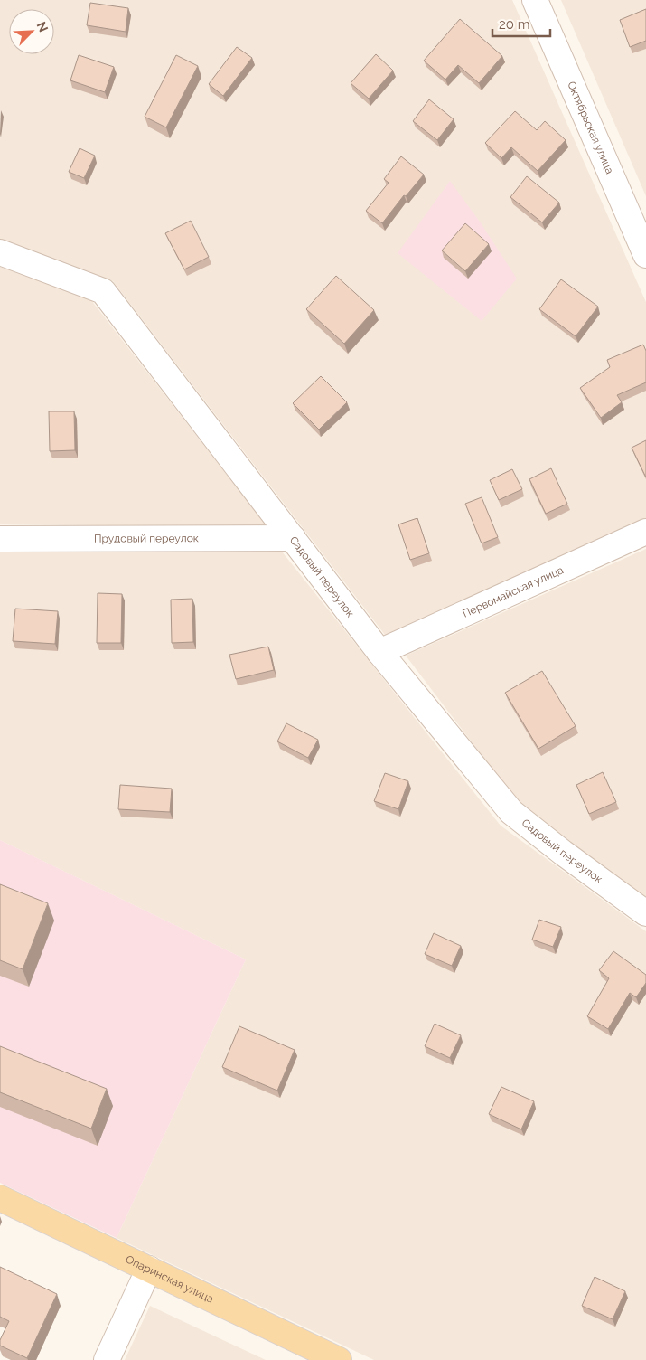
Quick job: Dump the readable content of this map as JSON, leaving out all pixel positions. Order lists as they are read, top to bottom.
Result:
{
  "streets": {
    "main road": ["Опаринская улица"],
    "street": [
      "Октябрьская улица",
      "Прудовый переулок",
      "Садовый переулок",
      "Первомайская улица"
    ]
  },
  "crossings": [
    ["Прудовый переулок", "Садовый переулок"],
    ["Садовый переулок", "Первомайская улица"]
  ],
  "scale_bar": "20 m",
  "north": "top right"
}
